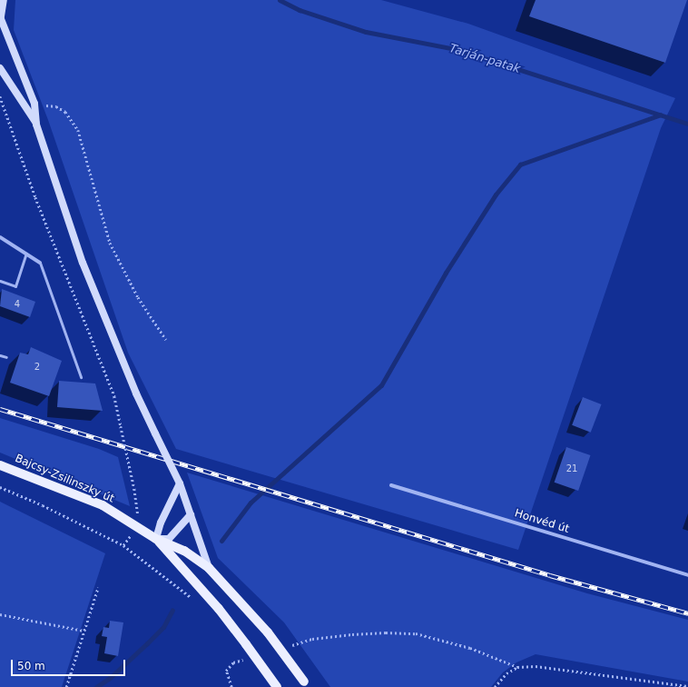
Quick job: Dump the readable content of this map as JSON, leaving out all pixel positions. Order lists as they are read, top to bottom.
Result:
{
  "streets": {
    "main road": ["Bajcsy-Zsilinszky út"],
    "street": ["Honvéd út"]
  },
  "water": ["Tarján-patak"],
  "house_numbers": ["4", "2", "21"],
  "scale_bar": "50 m"
}
